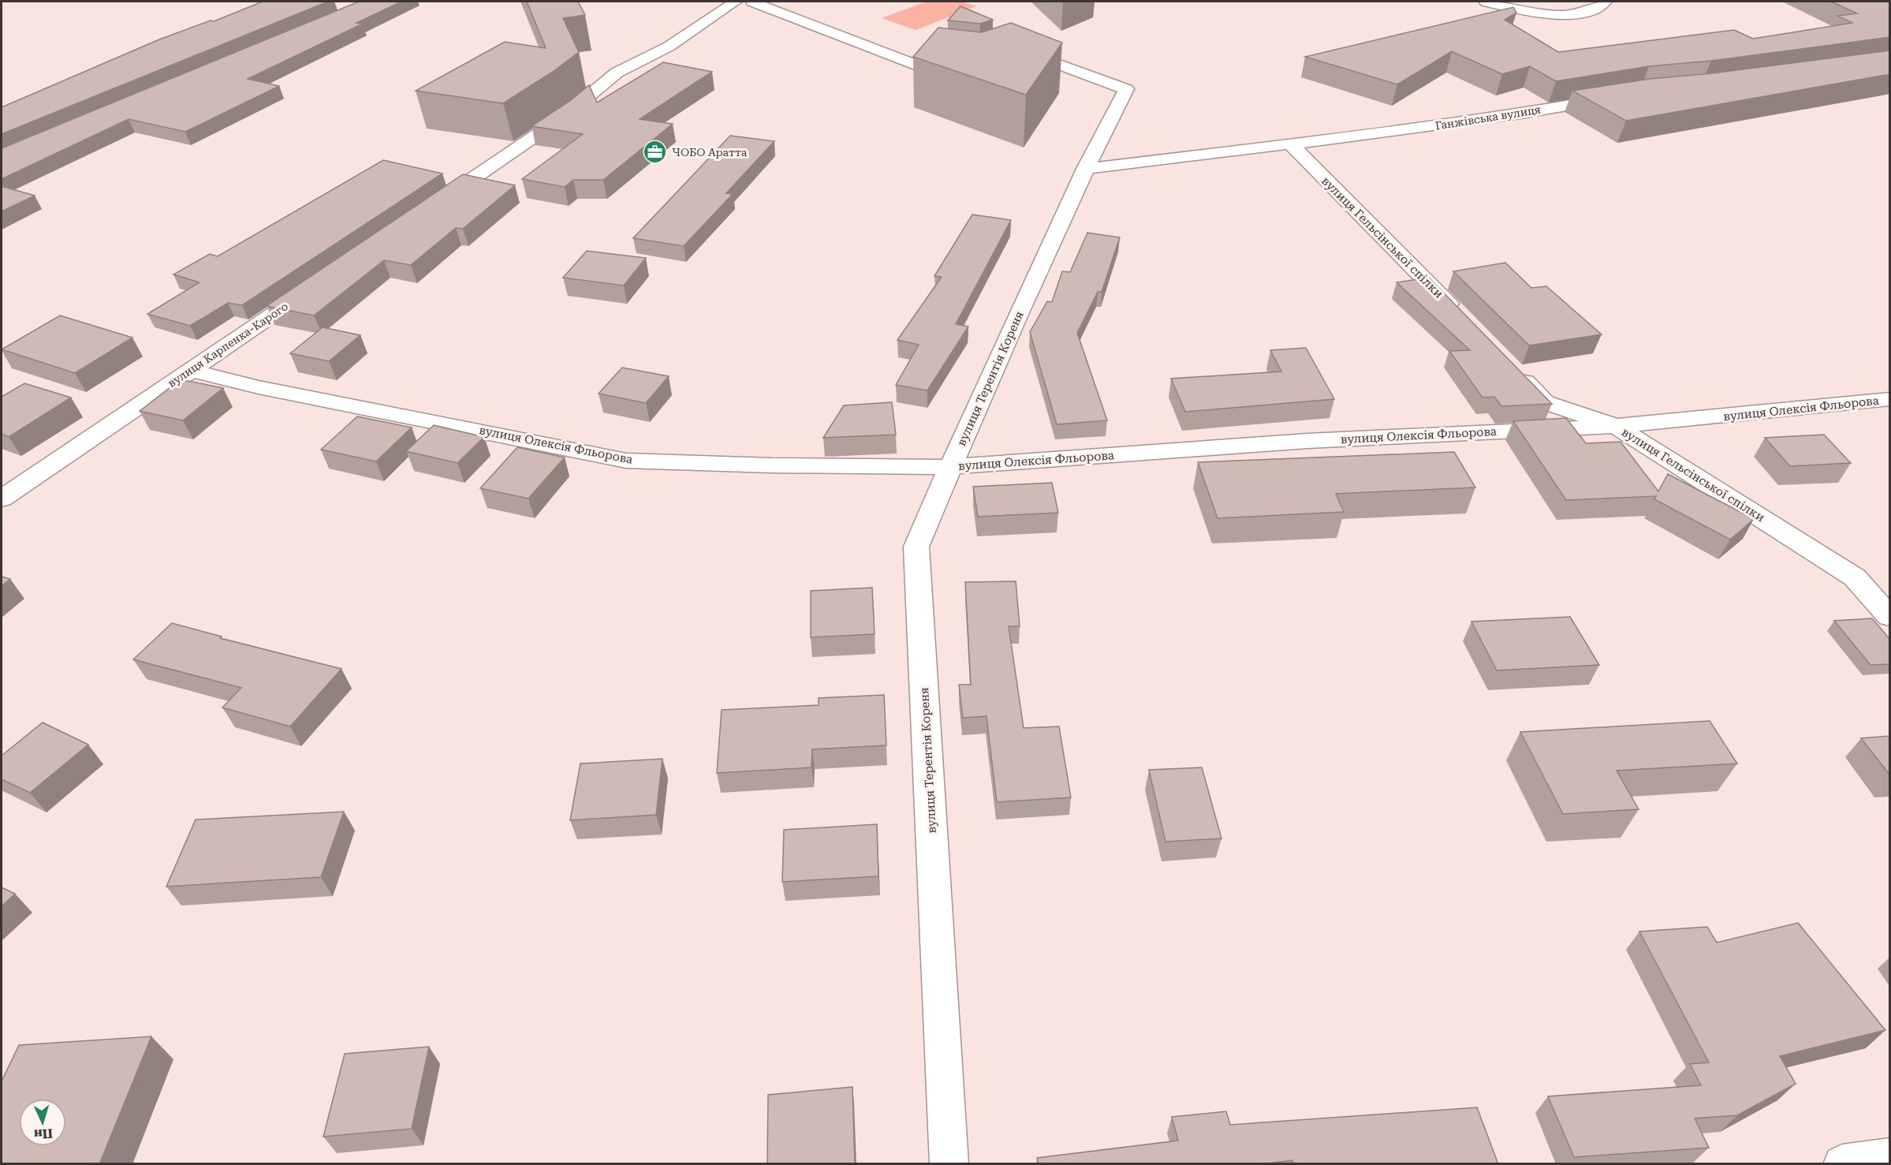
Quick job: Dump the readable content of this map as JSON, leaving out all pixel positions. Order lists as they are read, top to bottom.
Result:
{
  "streets": {
    "street": [
      "Ганжівська вулиця",
      "вулиця Гельсінської спілки",
      "вулиця Карпенка-Карого",
      "вулиця Терентія Кореня",
      "вулиця Олексія Фльорова"
    ]
  },
  "crossings": [
    ["Ганжівська вулиця", "вулиця Гельсінської спілки"],
    ["Ганжівська вулиця", "вулиця Терентія Кореня"],
    ["вулиця Гельсінської спілки", "вулиця Олексія Фльорова"],
    ["вулиця Карпенка-Карого", "вулиця Олексія Фльорова"],
    ["вулиця Терентія Кореня", "вулиця Олексія Фльорова"]
  ],
  "places": {
    "office": ["ЧОБО Аратта"]
  },
  "north": "bottom"
}
